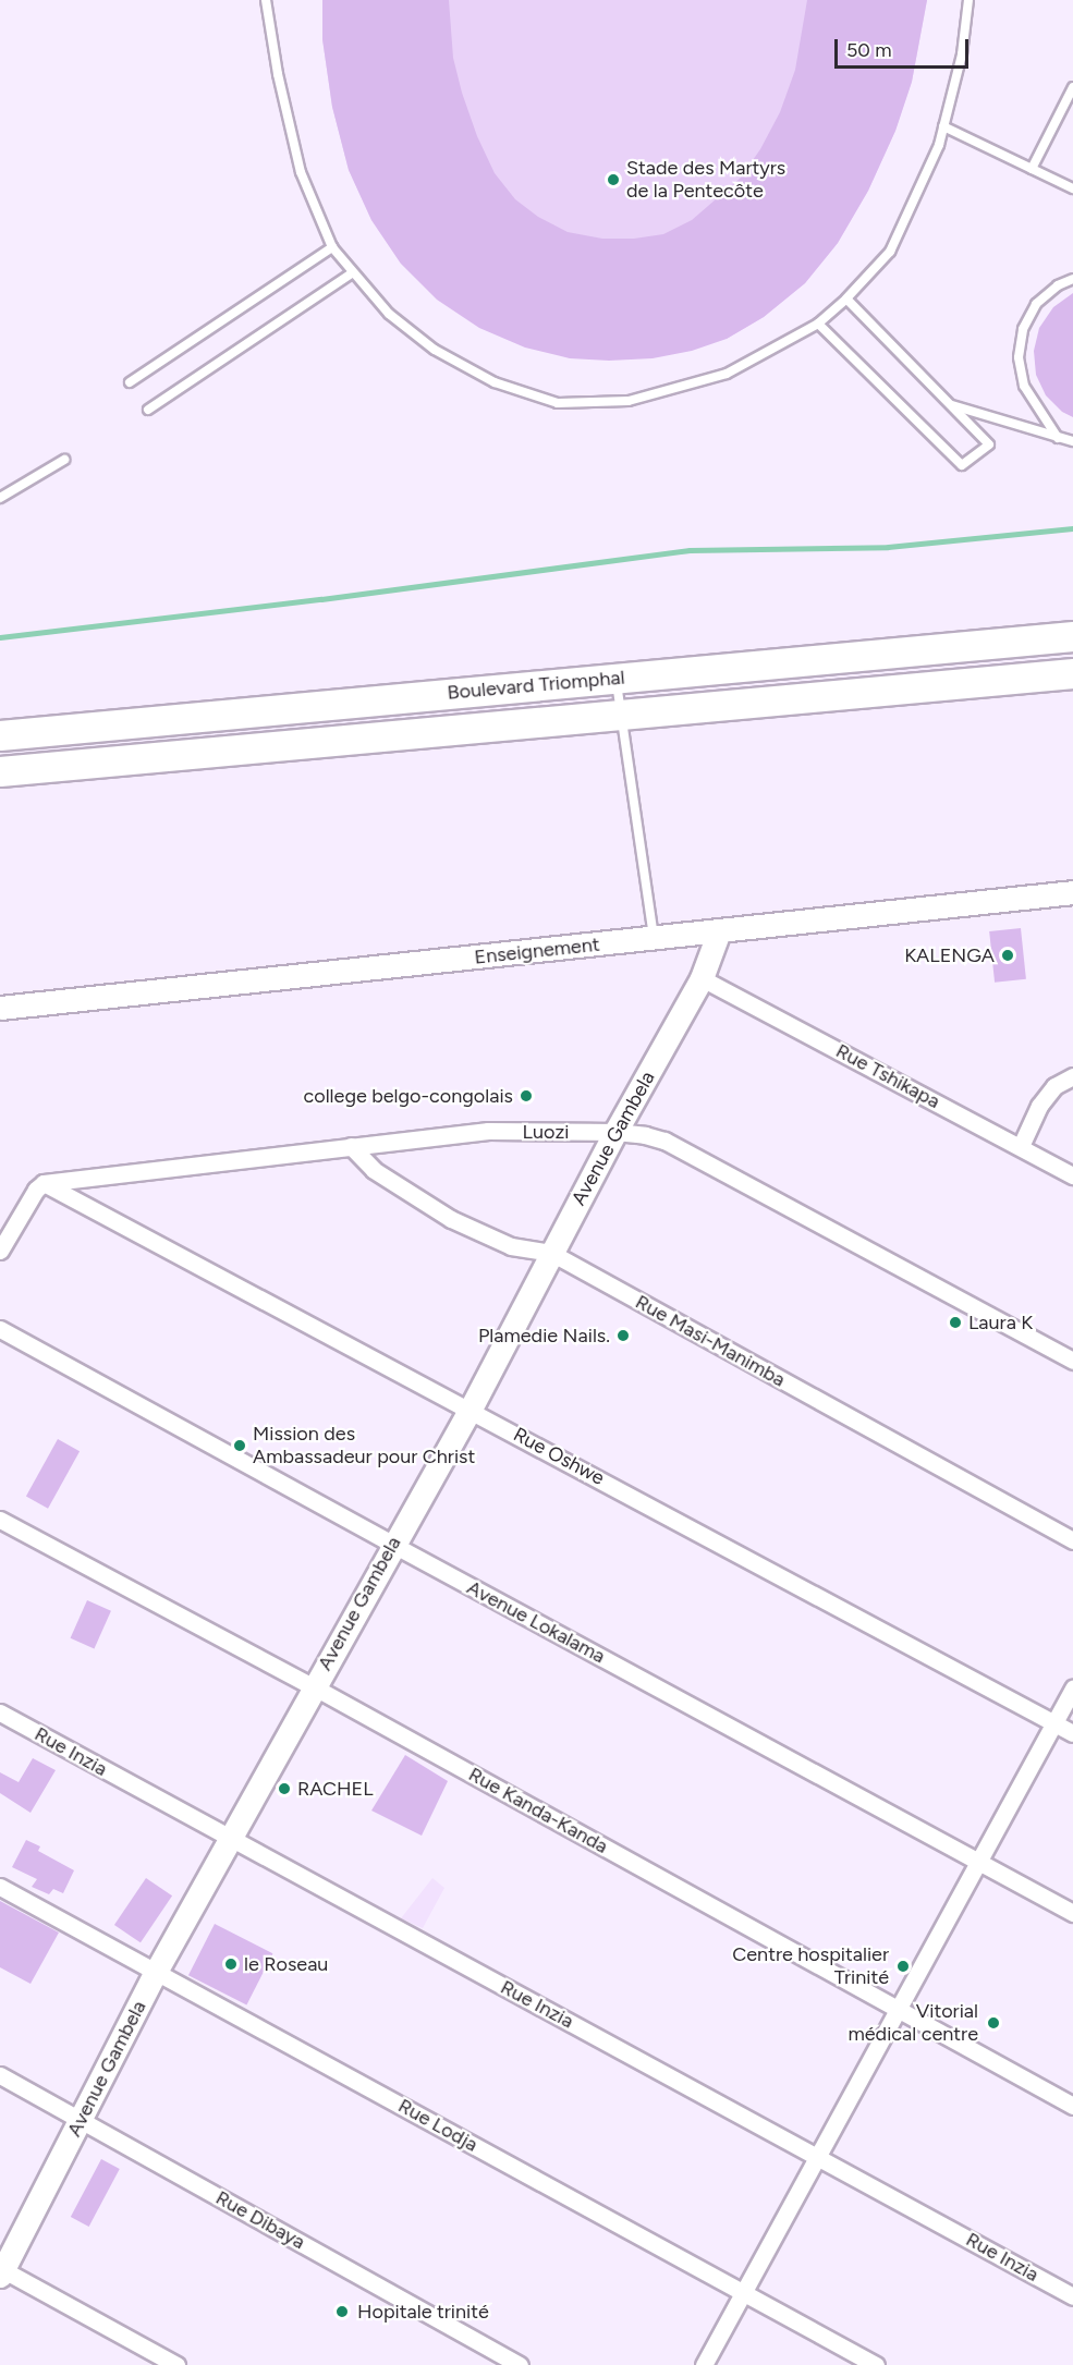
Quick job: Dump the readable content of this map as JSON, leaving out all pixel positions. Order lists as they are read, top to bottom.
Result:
{
  "streets": {
    "highway": ["Boulevard Triomphal"],
    "street": [
      "Enseignement",
      "Rue Tshikapa",
      "Luozi",
      "Avenue Gambela",
      "Rue Masi-Manimba",
      "Rue Oshwe",
      "Avenue Lokalama",
      "Rue Inzia",
      "Rue Kanda-Kanda",
      "Rue Lodja",
      "Rue Dibaya"
    ]
  },
  "crossings": [
    ["Enseignement", "Avenue Gambela"],
    ["Rue Tshikapa", "Avenue Gambela"],
    ["Luozi", "Avenue Gambela"],
    ["Luozi", "Rue Masi-Manimba"],
    ["Luozi", "Rue Oshwe"],
    ["Avenue Gambela", "Rue Masi-Manimba"],
    ["Avenue Gambela", "Rue Oshwe"],
    ["Avenue Gambela", "Avenue Lokalama"],
    ["Avenue Gambela", "Rue Inzia"],
    ["Avenue Gambela", "Rue Kanda-Kanda"],
    ["Avenue Gambela", "Rue Lodja"],
    ["Avenue Gambela", "Rue Dibaya"]
  ],
  "places": [
    "Stade des Martyrs de la Pentecôte",
    "KALENGA",
    "college belgo-congolais",
    "Laura K",
    "Plamedie Nails.",
    "Mission des Ambassadeur pour Christ",
    "RACHEL",
    "le Roseau",
    "Centre hospitalier Trinité",
    "Vitorial médical centre",
    "Hopitale trinité"
  ],
  "scale_bar": "50 m"
}
